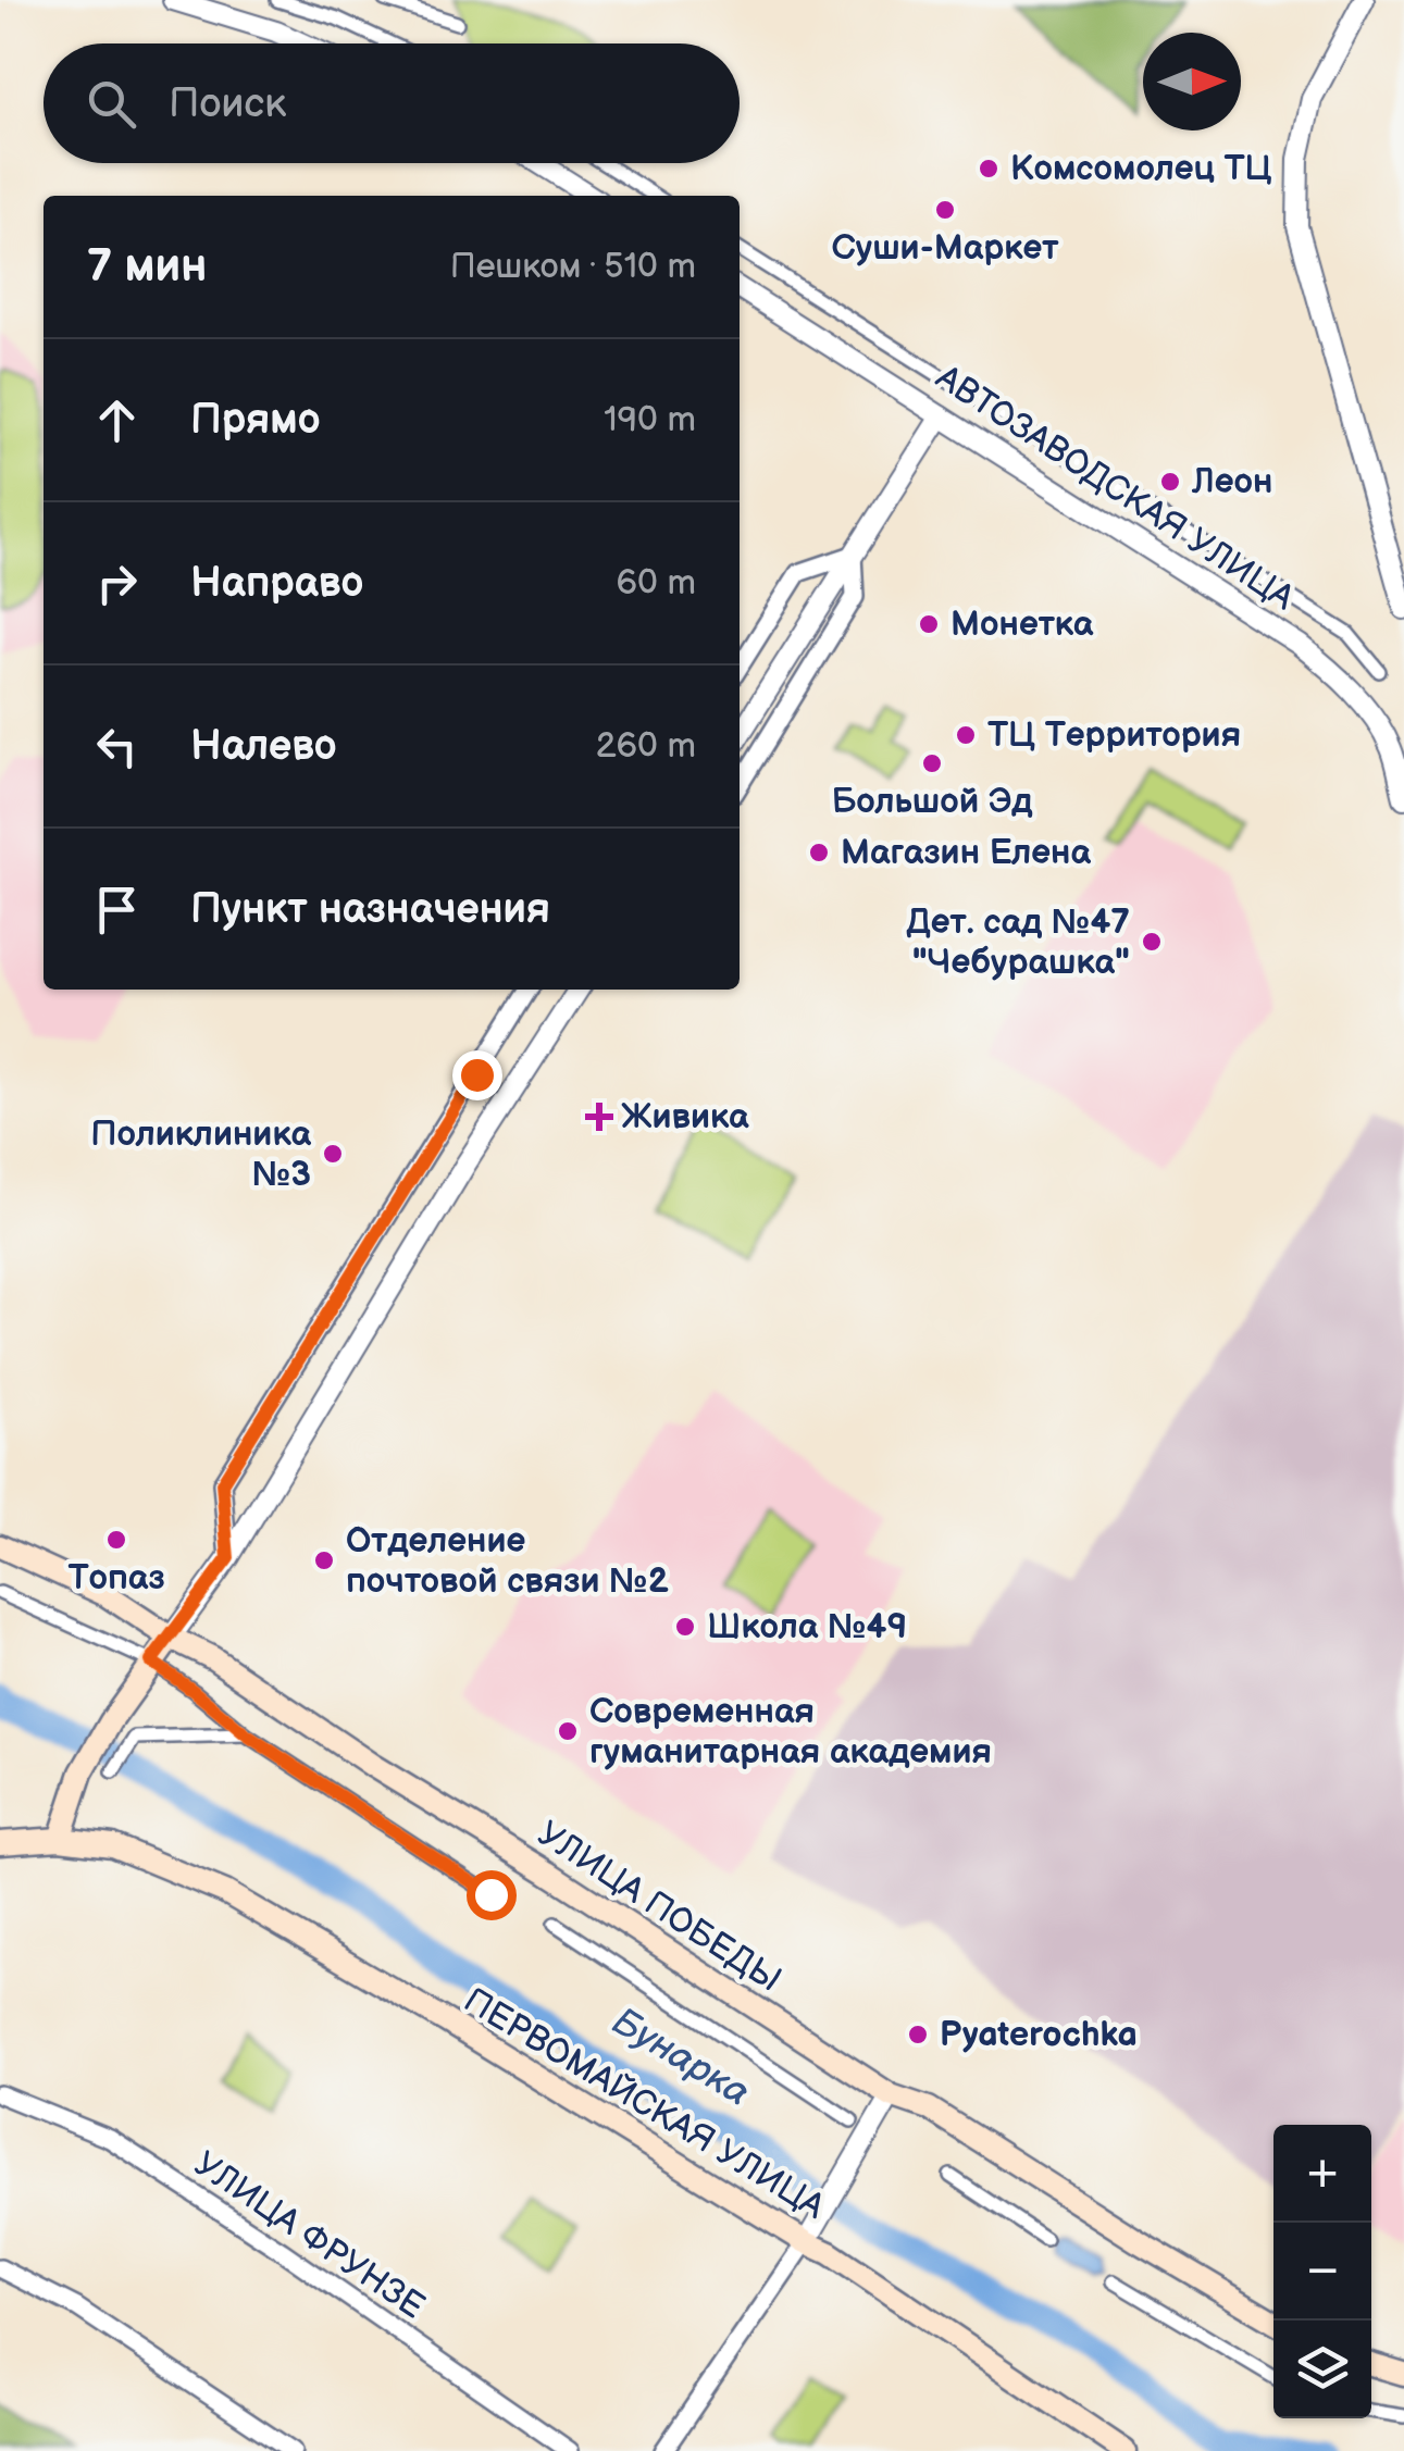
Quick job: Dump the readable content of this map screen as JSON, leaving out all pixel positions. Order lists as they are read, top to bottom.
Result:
{
  "streets": {
    "main road": ["УЛИЦА ПОБЕДЫ", "ПЕРВОМАЙСКАЯ УЛИЦА"],
    "street": ["АВТОЗАВОДСКАЯ УЛИЦА", "УЛИЦА ФРУНЗЕ"]
  },
  "water": ["Бунарка"],
  "places": {
    "other": [
      "Комсомолец ТЦ",
      "Суши-Маркет",
      "Леон",
      "Монетка",
      "ТЦ Территория",
      "Большой Эд",
      "Магазин Елена",
      "Дет. сад №47 \"Чебурашка\"",
      "Поликлиника №3",
      "Топаз",
      "Отделение почтовой связи №2",
      "Школа №49",
      "Современная гуманитарная академия",
      "Pyaterochka"
    ],
    "health": ["Живика"]
  },
  "north": "right",
  "page": {
    "search": "Поиск",
    "heading": ["7 мин", "Пешком · 510 m"],
    "list": [
      ["Прямо", "190 m"],
      ["Направо", "60 m"],
      ["Налево", "260 m"],
      "Пункт назначения"
    ],
    "map_buttons": ["+", "−"]
  }
}
